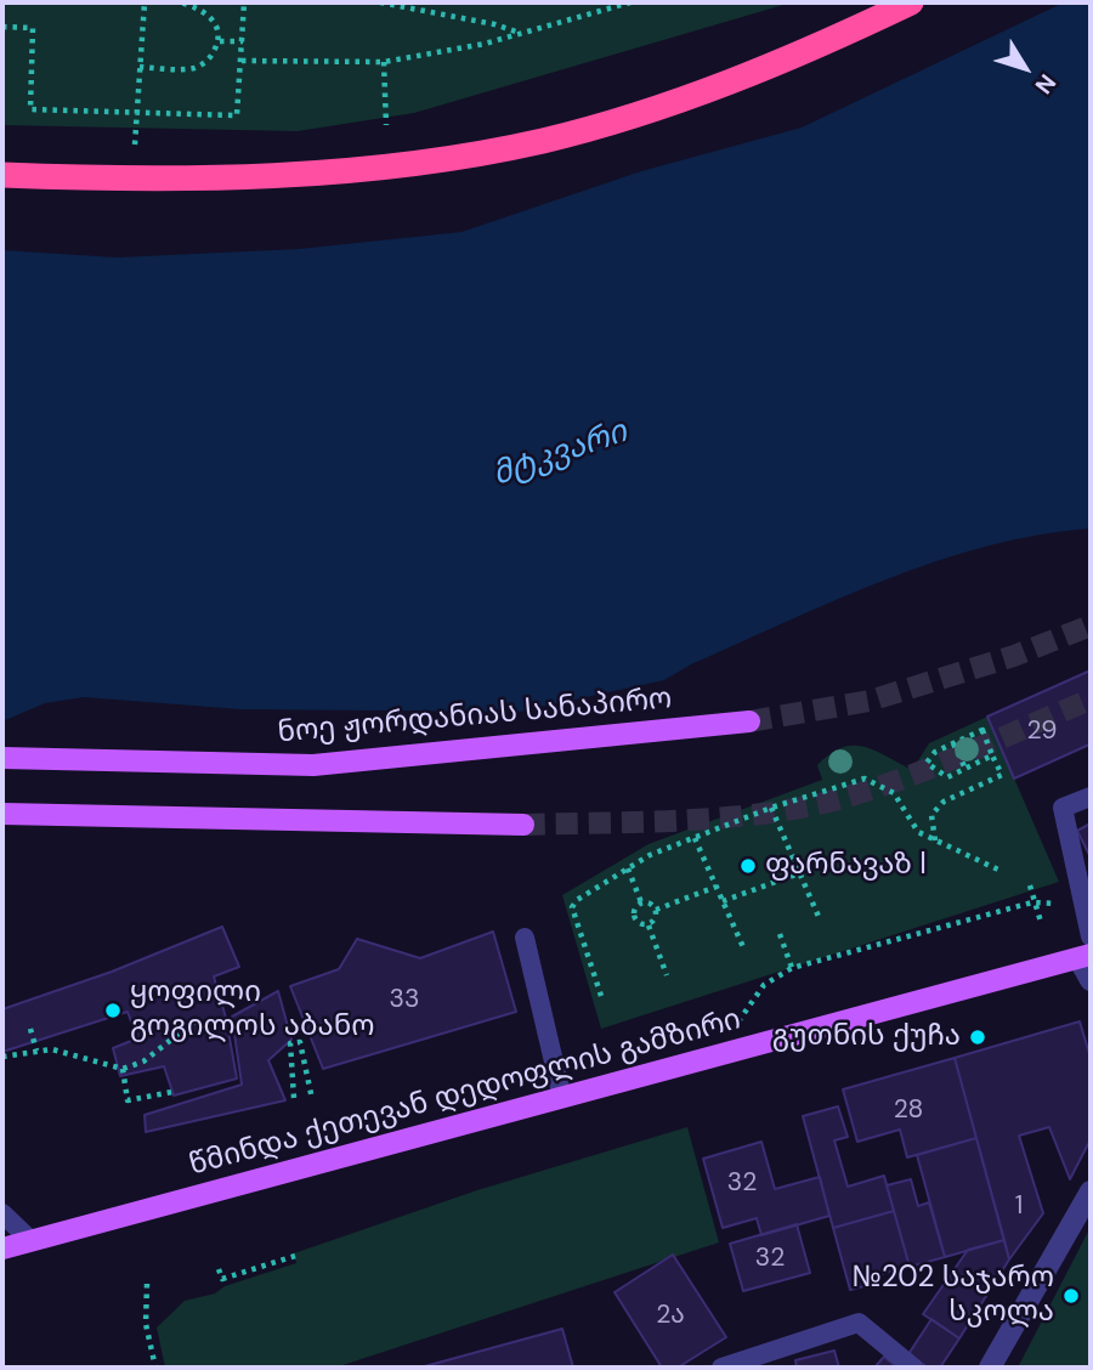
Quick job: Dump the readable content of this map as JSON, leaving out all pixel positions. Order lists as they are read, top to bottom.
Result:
{
  "streets": {
    "main road": ["ნოე ჟორდანიას სანაპირო", "წმინდა ქეთევან დედოფლის გამზირი"]
  },
  "water": ["მტკვარი"],
  "places": [
    "ფარნავაზ I",
    "ყოფილი გოგილოს აბანო",
    "გუთნის ქუჩა",
    "№202 საჯარო სკოლა"
  ],
  "house_numbers": [
    "29",
    "33",
    "28",
    "32",
    "1",
    "32",
    "2ა"
  ],
  "north": "bottom right"
}
